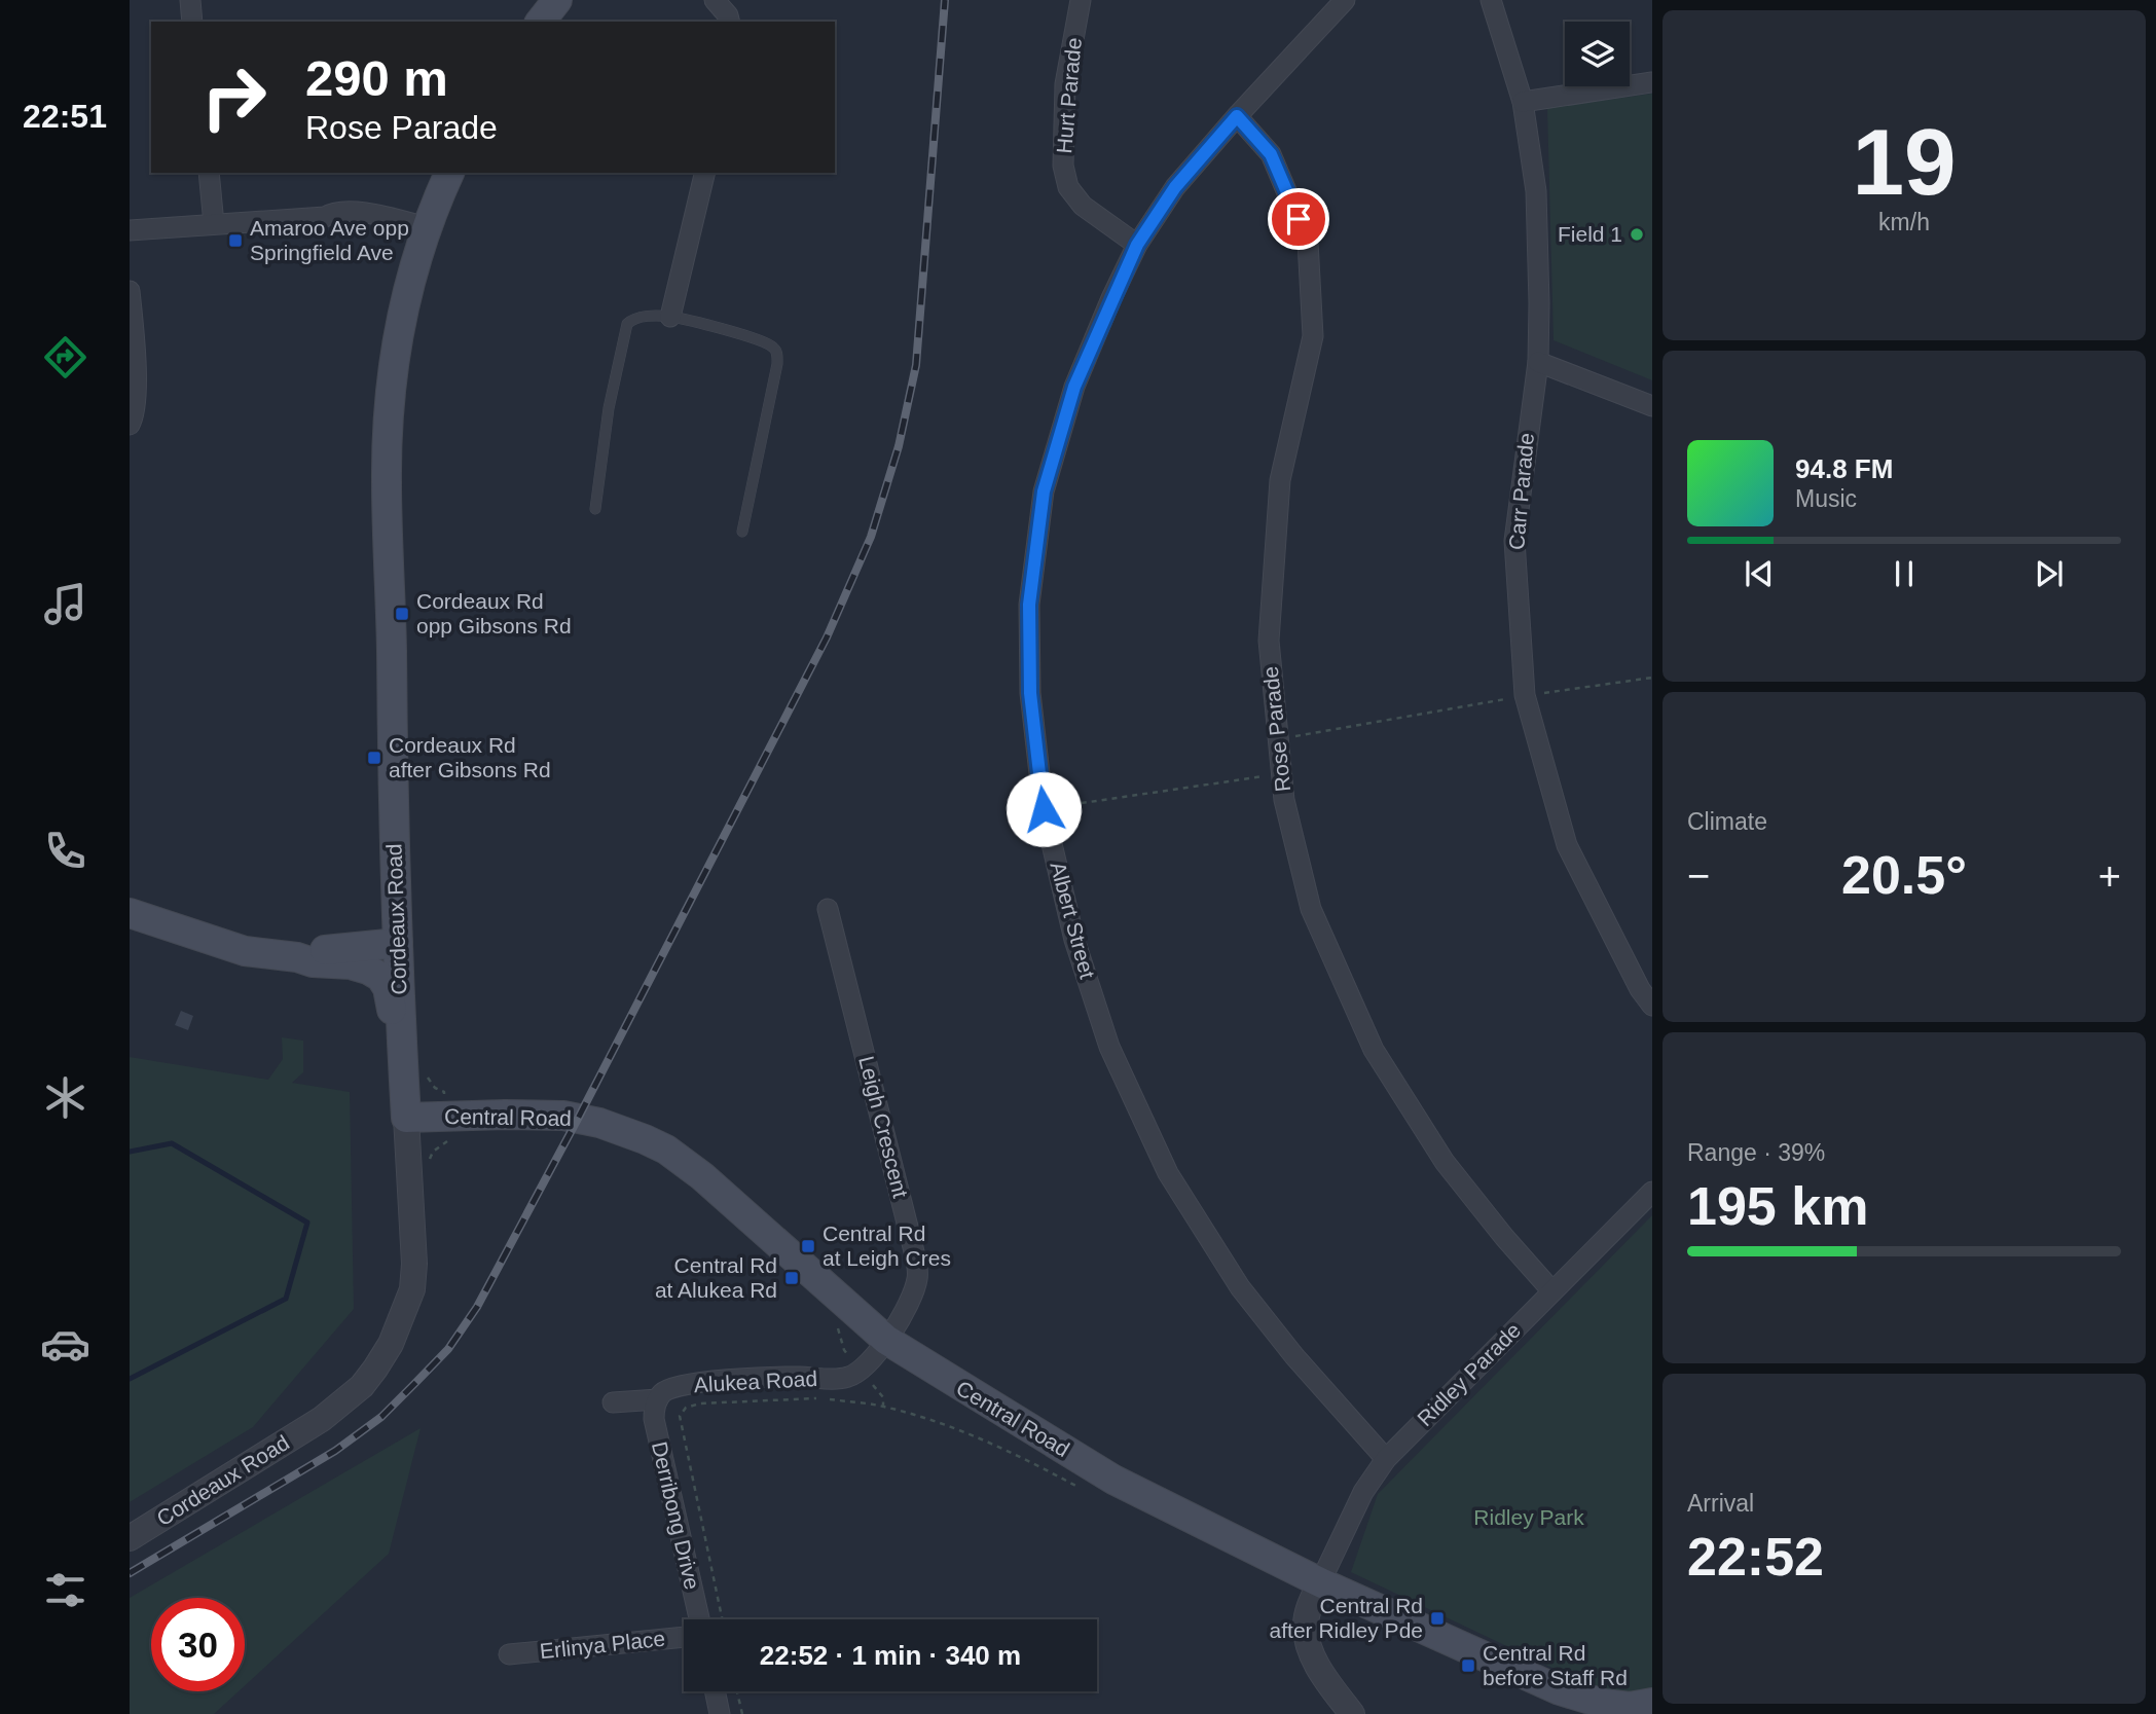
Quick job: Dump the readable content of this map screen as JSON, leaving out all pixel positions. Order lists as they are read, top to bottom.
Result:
{
  "streets": {
    "main road": ["Cordeaux Road", "Central Road"],
    "street": [
      "Hurt Parade",
      "Carr Parade",
      "Rose Parade",
      "Albert Street",
      "Leigh Crescent",
      "Ridley Parade",
      "Alukea Road",
      "Derribong Drive",
      "Erlinya Place"
    ]
  },
  "crossings": [
    ["Hurt Parade", "Albert Street"],
    ["Rose Parade", "Albert Street"],
    ["Rose Parade", "Ridley Parade"],
    ["Cordeaux Road", "Central Road"],
    ["Albert Street", "Ridley Parade"],
    ["Central Road", "Leigh Crescent"],
    ["Central Road", "Ridley Parade"],
    ["Alukea Road", "Derribong Drive"]
  ],
  "parks": ["Ridley Park"],
  "places": {
    "other": ["Field 1"],
    "transit": [
      "Amaroo Ave opp Springfield Ave",
      "Cordeaux Rd opp Gibsons Rd",
      "Cordeaux Rd after Gibsons Rd",
      "Central Rd at Leigh Cres",
      "Central Rd at Alukea Rd",
      "Central Rd after Ridley Pde",
      "Central Rd before Staff Rd"
    ]
  },
  "page": {
    "tabs": "22:51",
    "tile": [
      ["19", "km/h"],
      "Climate",
      ["Range · 39%", "195 km"],
      ["Arrival", "22:52"]
    ],
    "turn": ["290 m", "Rose Parade"],
    "song": ["94.8 FM", "Music"],
    "heat": ["−", "20.5°", "+"],
    "limit": "30",
    "trip": "22:52 · 1 min · 340 m"
  }
}
